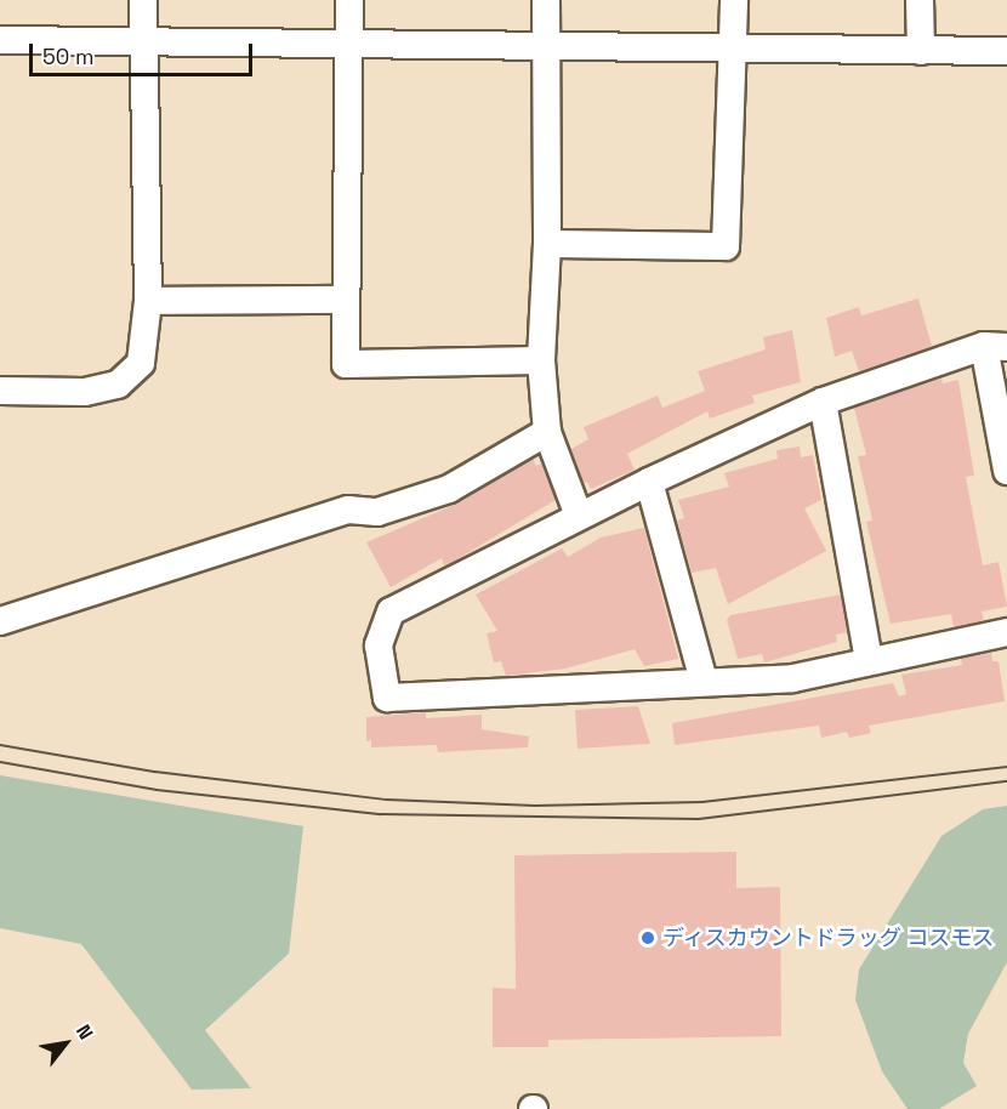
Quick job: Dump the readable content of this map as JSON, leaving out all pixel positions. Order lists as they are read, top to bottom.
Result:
{
  "places": ["ディスカウントドラッグ コスモス"],
  "scale_bar": "50 m",
  "north": "top right"
}
